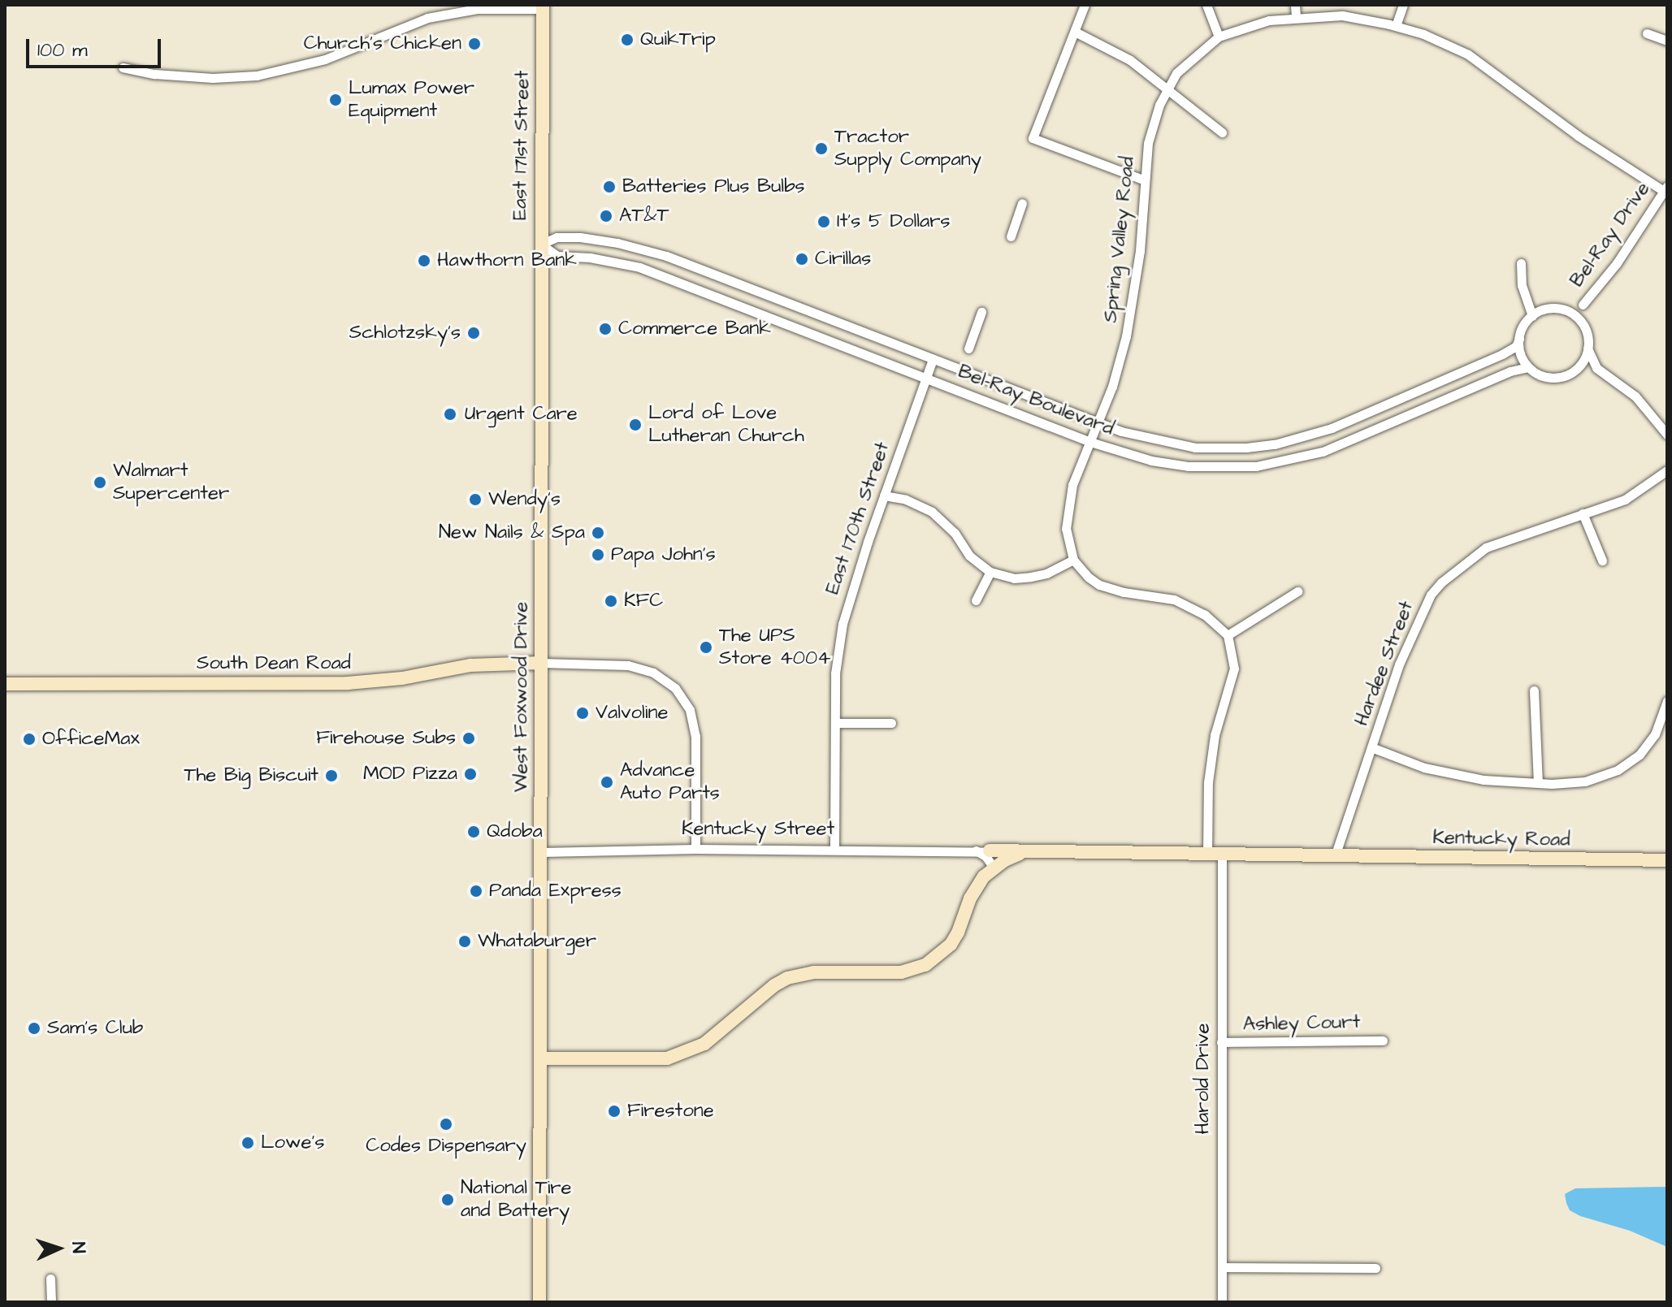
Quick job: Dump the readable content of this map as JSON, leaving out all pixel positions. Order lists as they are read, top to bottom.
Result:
{
  "streets": {
    "street": [
      "East 171st Street",
      "Bel-Ray Drive",
      "Spring Valley Road",
      "Bel-Ray Boulevard",
      "East 170th Street",
      "South Dean Road",
      "Hardee Street",
      "West Foxwood Drive",
      "Kentucky Street",
      "Kentucky Road",
      "Ashley Court",
      "Harold Drive"
    ]
  },
  "crossings": [
    ["East 171st Street", "Bel-Ray Boulevard"],
    ["East 171st Street", "West Foxwood Drive"],
    ["Bel-Ray Drive", "Spring Valley Road"],
    ["Spring Valley Road", "Bel-Ray Boulevard"],
    ["Bel-Ray Boulevard", "East 170th Street"],
    ["East 170th Street", "Kentucky Street"],
    ["South Dean Road", "West Foxwood Drive"],
    ["Hardee Street", "Kentucky Road"],
    ["West Foxwood Drive", "Kentucky Street"],
    ["Ashley Court", "Harold Drive"]
  ],
  "places": [
    "QuikTrip",
    "Church's Chicken",
    "Lumax Power Equipment",
    "Tractor Supply Company",
    "Batteries Plus Bulbs",
    "AT&T",
    "It's 5 Dollars",
    "Cirillas",
    "Hawthorn Bank",
    "Commerce Bank",
    "Schlotzsky's",
    "Urgent Care",
    "Lord of Love Lutheran Church",
    "Walmart Supercenter",
    "Wendy's",
    "New Nails & Spa",
    "Papa John's",
    "KFC",
    "The UPS Store 4004",
    "Valvoline",
    "Firehouse Subs",
    "OfficeMax",
    "MOD Pizza",
    "The Big Biscuit",
    "Advance Auto Parts",
    "Qdoba",
    "Panda Express",
    "Whataburger",
    "Sam's Club",
    "Firestone",
    "Codes Dispensary",
    "Lowe's",
    "National Tire and Battery"
  ],
  "scale_bar": "100 m",
  "north": "right"
}
